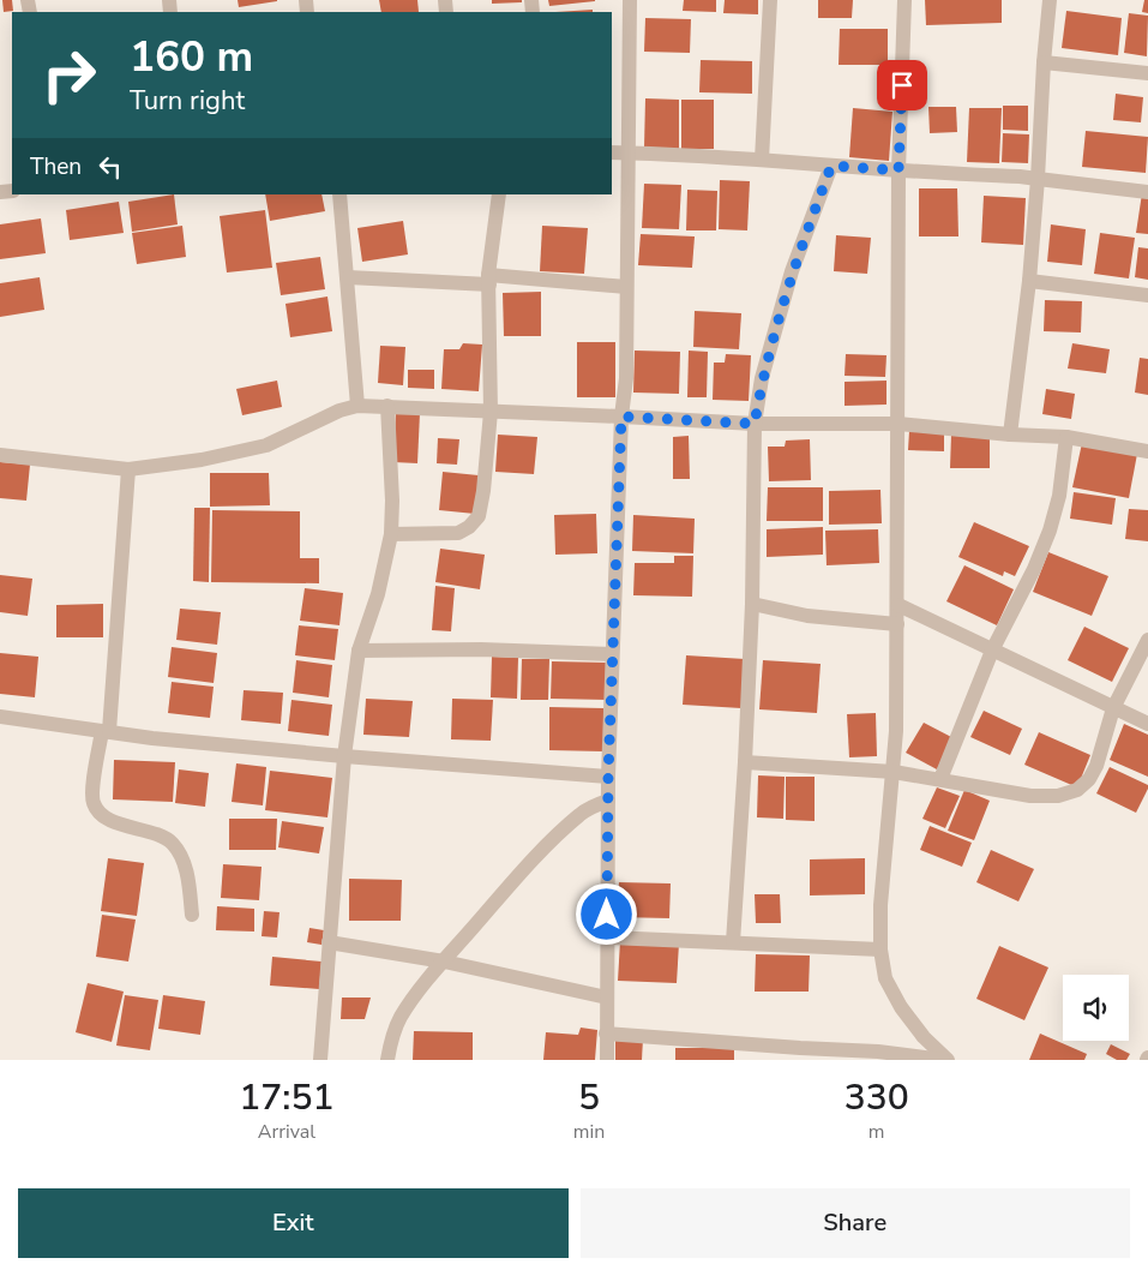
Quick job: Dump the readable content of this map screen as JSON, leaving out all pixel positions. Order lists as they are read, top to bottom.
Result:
{
  "page": {
    "turn": ["160 m", "Turn right"],
    "then": "Then",
    "eta": [
      "17:51",
      "Arrival",
      "5",
      "min",
      "330",
      "m"
    ],
    "buttons": ["Exit", "Share"]
  }
}
